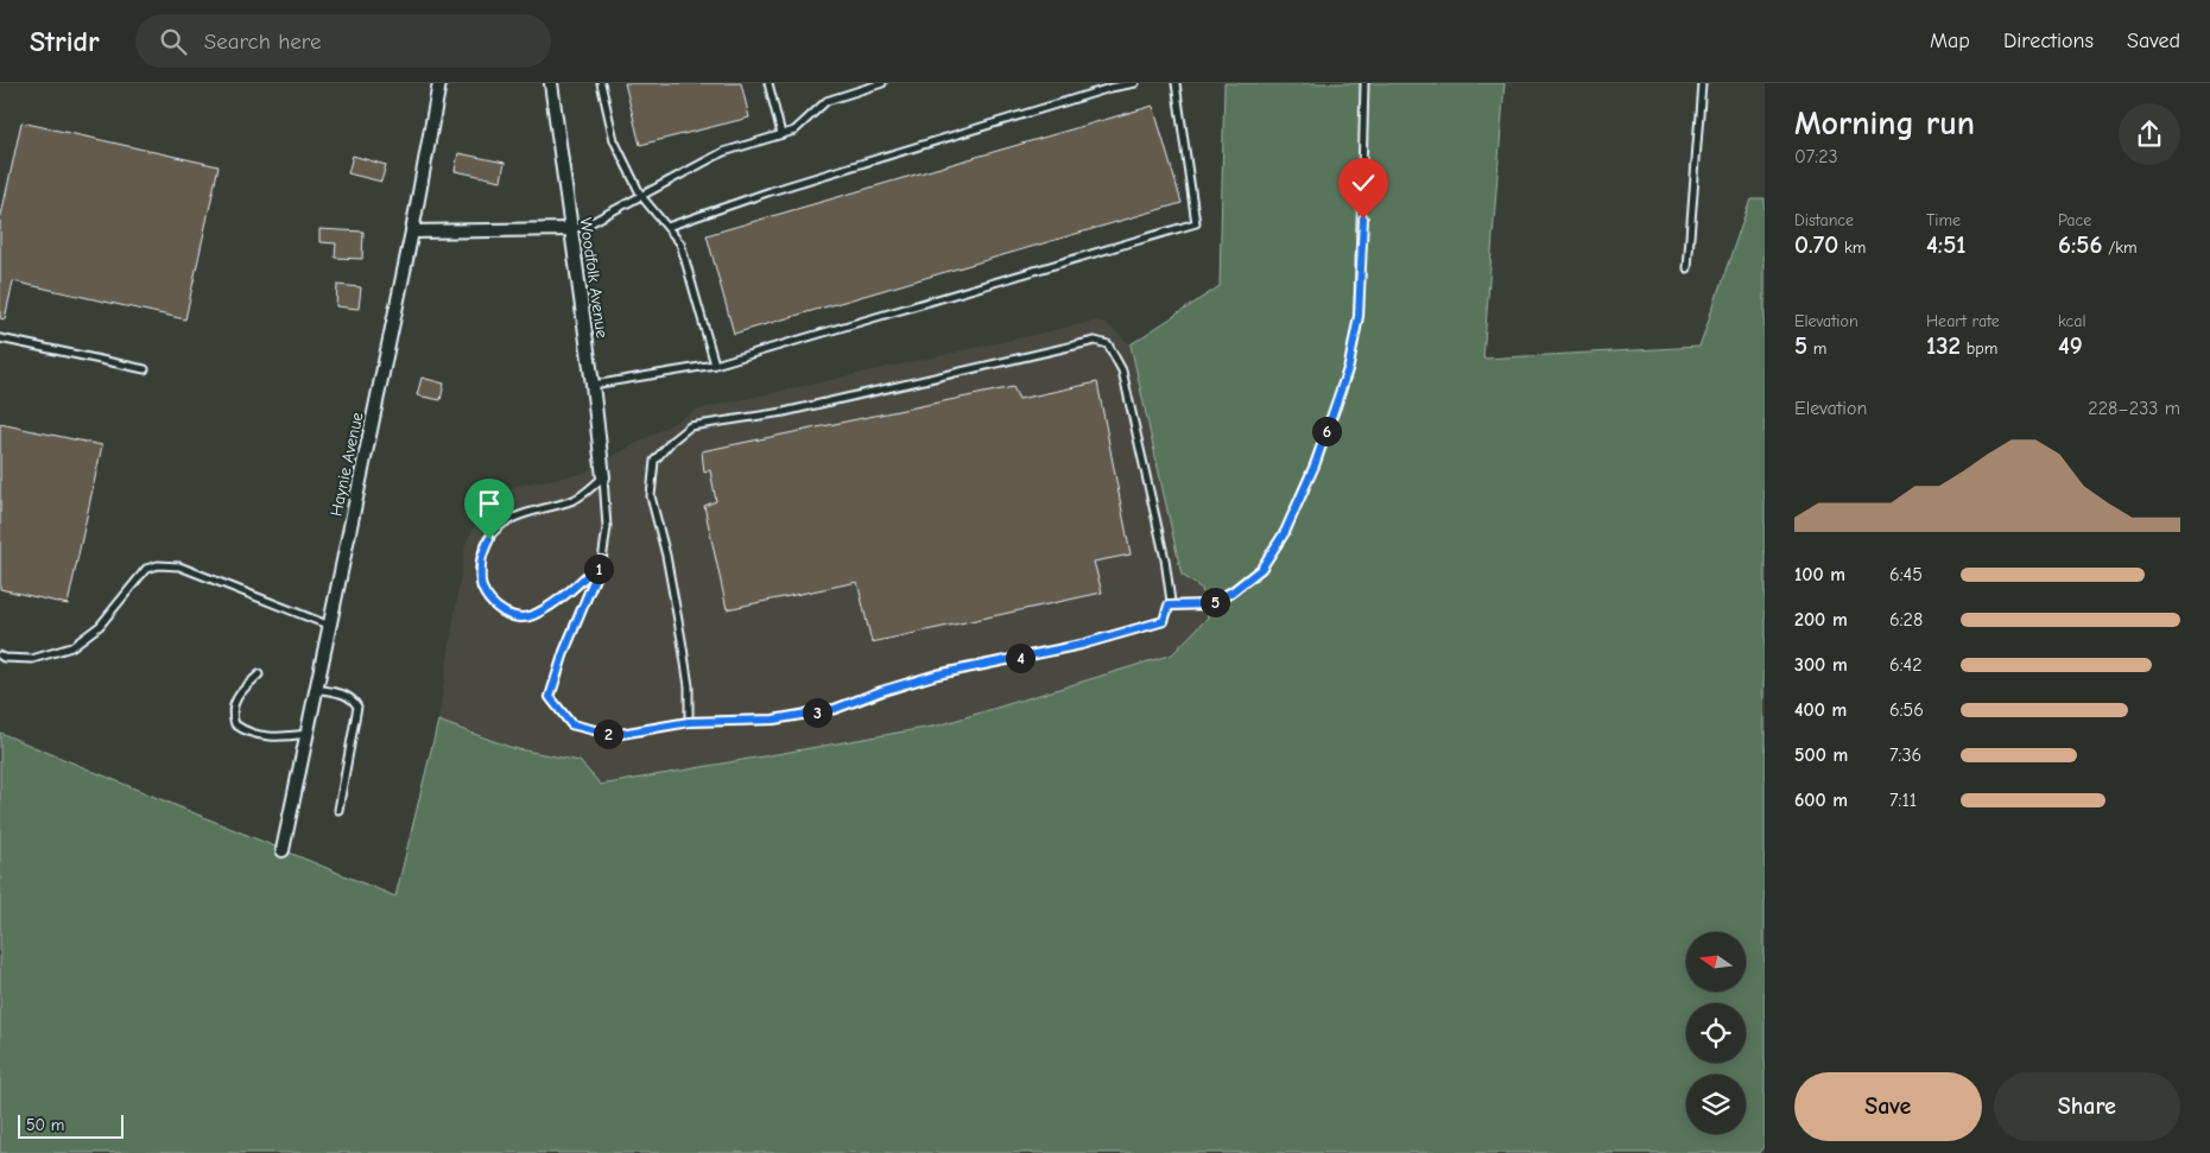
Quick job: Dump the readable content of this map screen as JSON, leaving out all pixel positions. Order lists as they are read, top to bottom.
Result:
{
  "streets": {
    "street": ["Woodfolk Avenue", "Haynie Avenue"]
  },
  "scale_bar": "50 m",
  "north": "left",
  "page": {
    "header": "Stridr",
    "search": "Search here",
    "nav": ["Map", "Directions", "Saved"],
    "heading": ["Morning run", "07:23"],
    "stats": [
      ["Distance", "0.70 km"],
      ["Time", "4:51"],
      ["Pace", "6:56 /km"],
      ["Elevation", "5 m"],
      ["Heart rate", "132 bpm"],
      ["kcal", "49"]
    ],
    "chart": ["Elevation", "228–233 m"],
    "pins": [
      "6",
      "1",
      "5",
      "4",
      "3",
      "2"
    ],
    "list": [
      {
        "name": "100 m",
        "note": "6:45"
      },
      {
        "name": "200 m",
        "note": "6:28"
      },
      {
        "name": "300 m",
        "note": "6:42"
      },
      {
        "name": "400 m",
        "note": "6:56"
      },
      {
        "name": "500 m",
        "note": "7:36"
      },
      {
        "name": "600 m",
        "note": "7:11"
      }
    ],
    "buttons": ["Save", "Share"],
    "scale": "50 m"
  }
}
